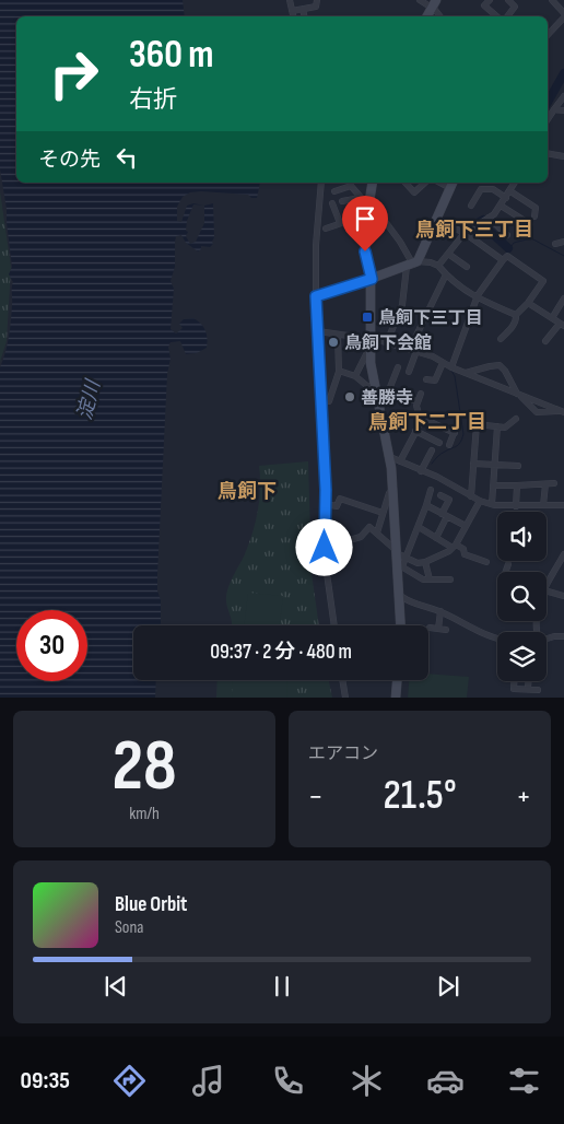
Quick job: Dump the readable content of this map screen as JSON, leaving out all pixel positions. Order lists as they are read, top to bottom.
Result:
{
  "districts": ["鳥飼下三丁目", "鳥飼下二丁目", "鳥飼下"],
  "water": ["淀川"],
  "places": {
    "transit": ["鳥飼下三丁目"],
    "other": ["鳥飼下会館", "善勝寺"]
  },
  "page": {
    "turn": ["360 m", "右折"],
    "then": "その先",
    "limit": "30",
    "trip": "09:37 · 2 分 · 480 m",
    "tile": [
      ["28", "km/h"],
      "エアコン"
    ],
    "heat": ["−", "21.5°", "+"],
    "song": ["Blue Orbit", "Sona"],
    "tabs": "09:35"
  }
}
